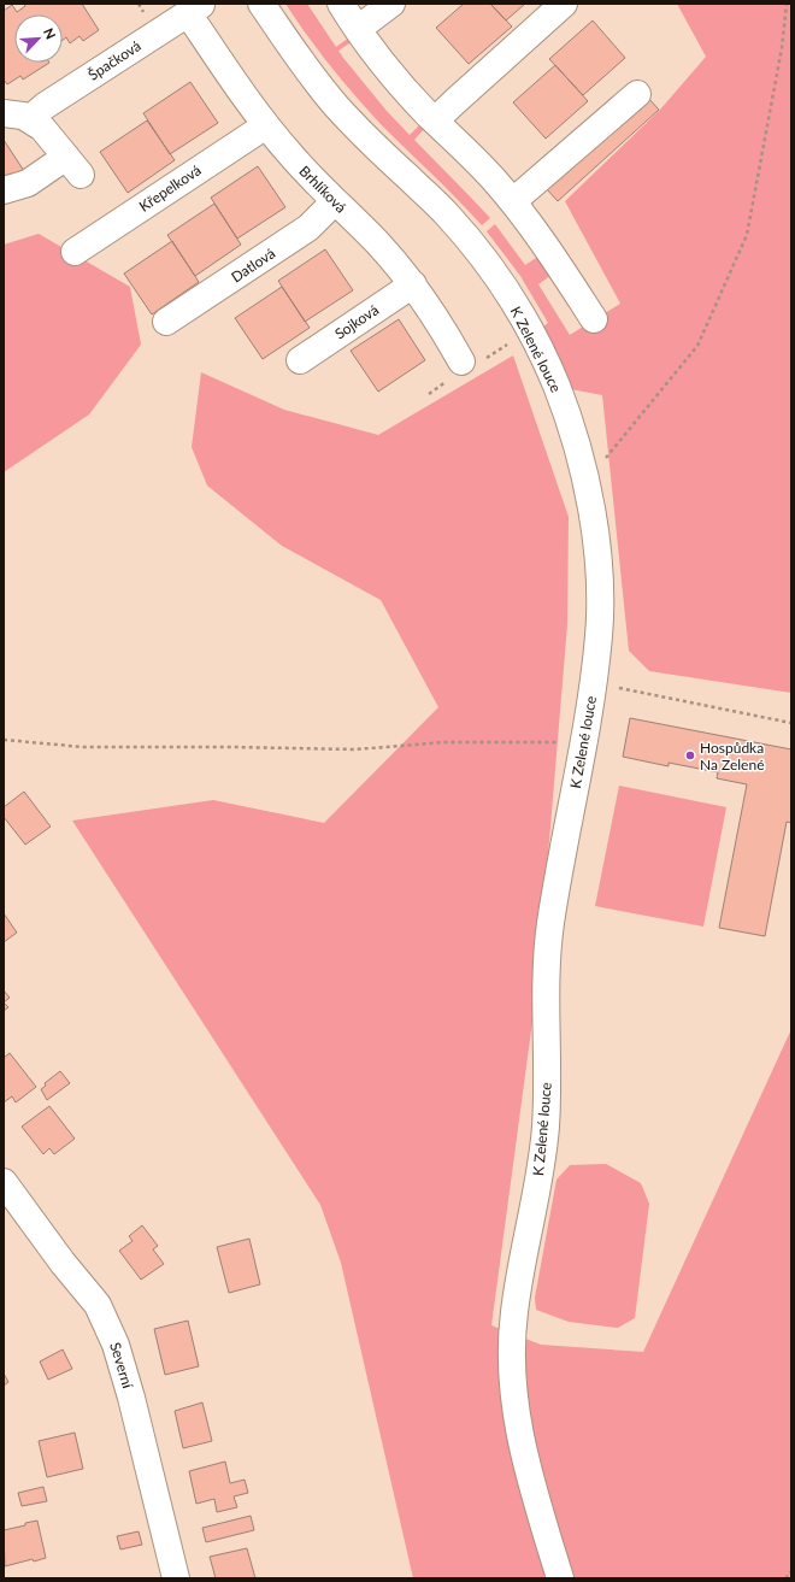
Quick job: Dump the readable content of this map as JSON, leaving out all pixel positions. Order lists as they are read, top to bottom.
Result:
{
  "streets": {
    "street": [
      "Špačková",
      "Křepelková",
      "Brhlíková",
      "Datlová",
      "Sojková",
      "K Zelené louce",
      "Severní"
    ]
  },
  "crossings": [
    ["Špačková", "Brhlíková"],
    ["Křepelková", "Brhlíková"],
    ["Brhlíková", "Datlová"],
    ["Brhlíková", "Sojková"]
  ],
  "places": ["Hospůdka Na Zelené"],
  "north": "top right"
}
